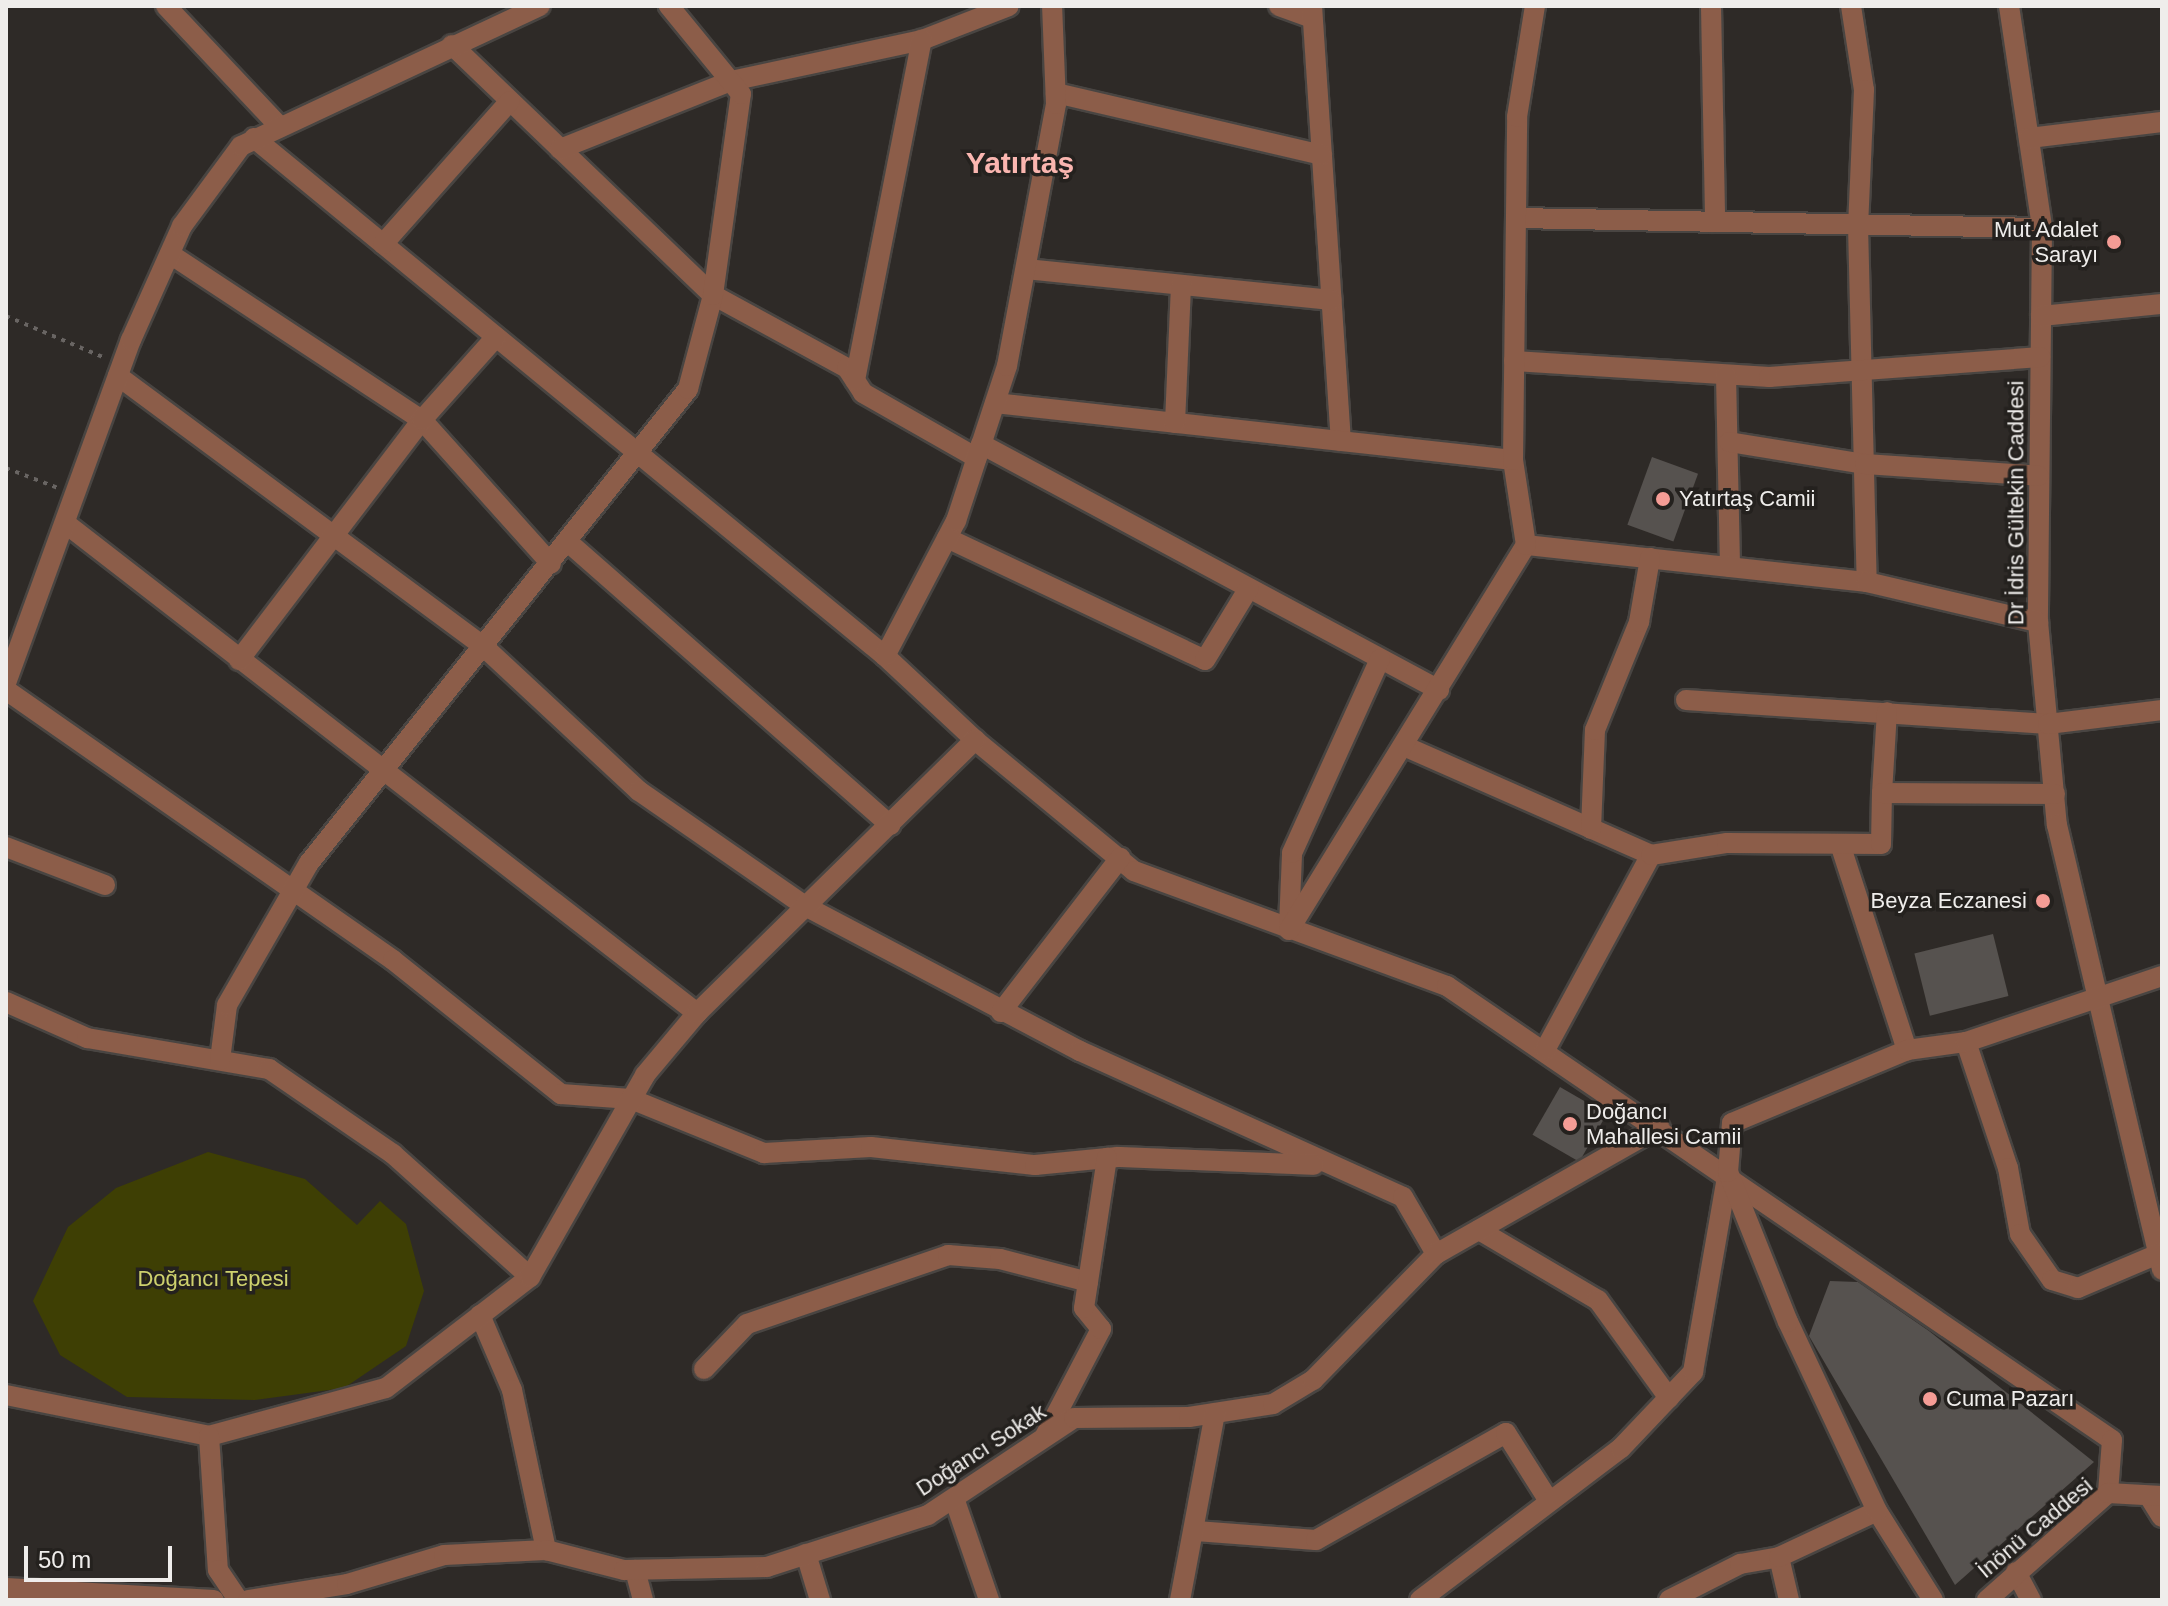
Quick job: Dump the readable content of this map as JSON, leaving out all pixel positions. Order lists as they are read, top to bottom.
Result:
{
  "streets": {
    "street": ["Dr İdris Gültekin Caddesi", "Doğancı Sokak", "İnönü Caddesi"]
  },
  "districts": ["Yatırtaş"],
  "parks": ["Doğancı Tepesi"],
  "places": [
    "Mut Adalet Sarayı",
    "Yatırtaş Camii",
    "Beyza Eczanesi",
    "Doğancı Mahallesi Camii",
    "Cuma Pazarı"
  ],
  "scale_bar": "50 m"
}
